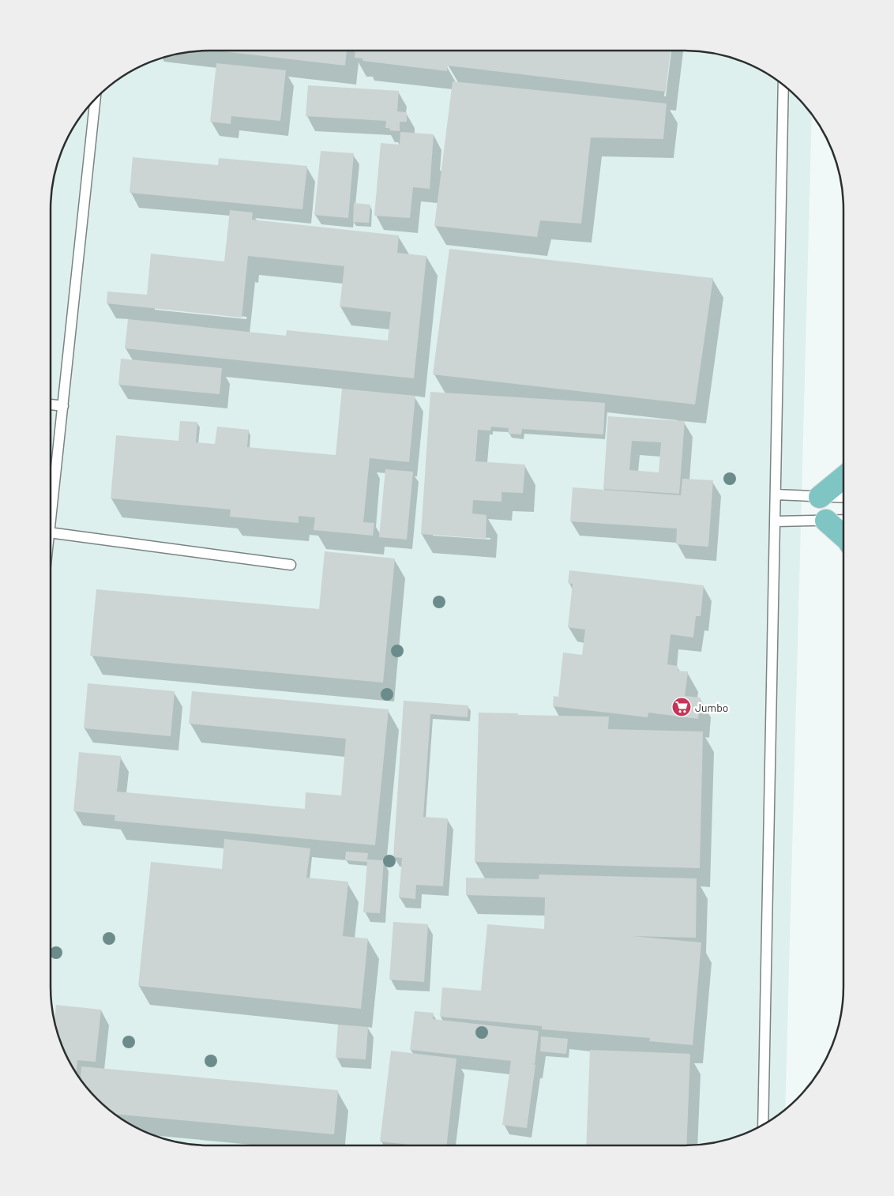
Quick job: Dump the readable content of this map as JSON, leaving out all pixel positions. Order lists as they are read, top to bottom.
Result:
{
  "places": {
    "supermarket": ["Jumbo"]
  }
}
